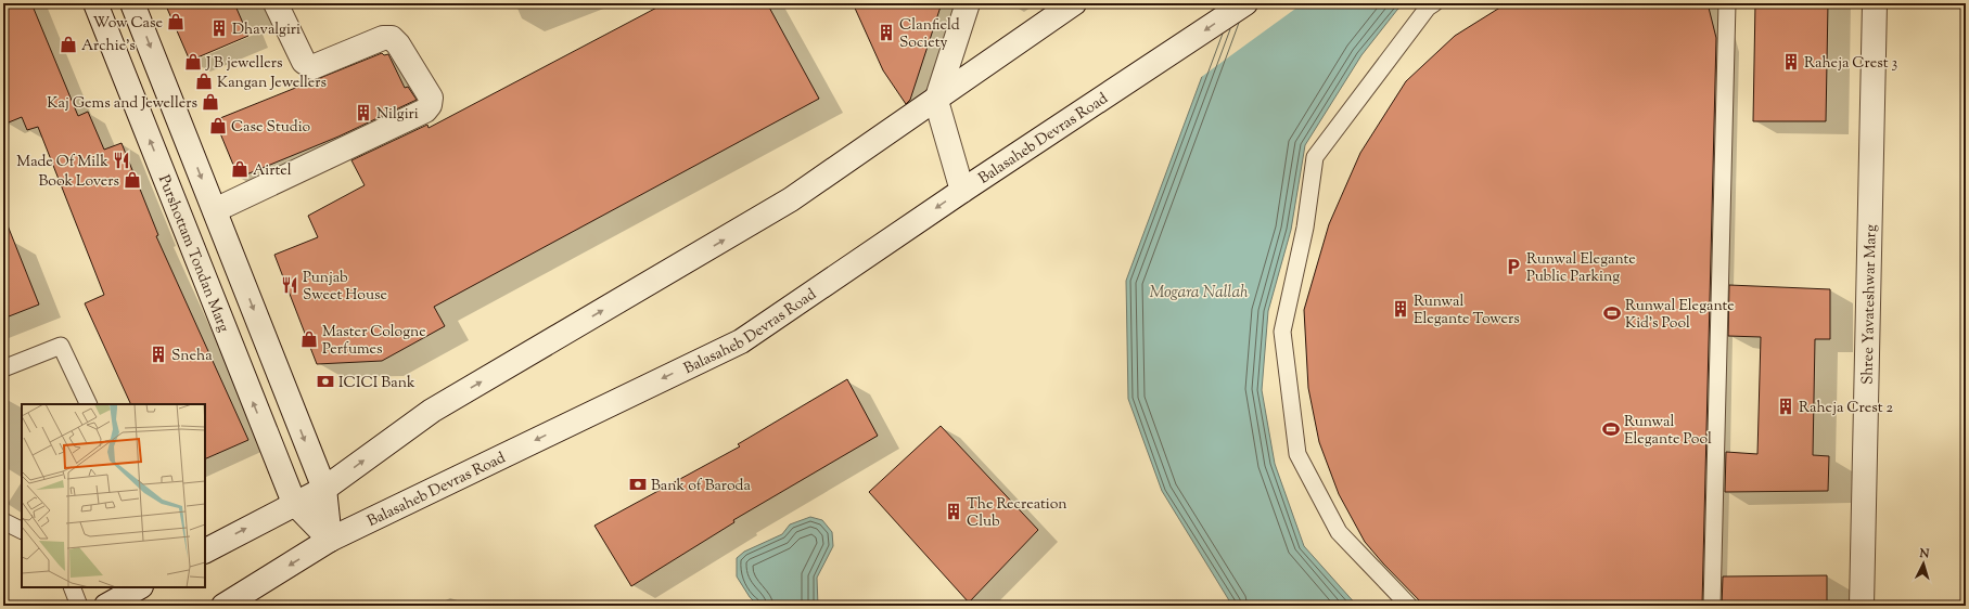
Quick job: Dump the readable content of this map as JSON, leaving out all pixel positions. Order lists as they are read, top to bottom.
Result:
{
  "streets": {
    "main road": ["Balasaheb Devras Road", "Purshottam Tondan Marg", "Shree Yavateshwar Marg"]
  },
  "water": ["Mogara Nallah"],
  "places": {
    "shop": [
      "Wow Case",
      "Archie's",
      "J B jewellers",
      "Kangan Jewellers",
      "Kaj Gems and Jewellers",
      "Case Studio",
      "Airtel",
      "Book Lovers",
      "Master Cologne Perfumes"
    ],
    "building": [
      "Dhavalgiri",
      "Clanfield Society",
      "Raheja Crest 3",
      "Nilgiri",
      "Runwal Elegante Towers",
      "Sneha",
      "Raheja Crest 2",
      "The Recreation Club"
    ],
    "restaurant": ["Made Of Milk", "Punjab Sweet House"],
    "parking": ["Runwal Elegante Public Parking"],
    "sports": ["Runwal Elegante Kid's Pool", "Runwal Elegante Pool"],
    "bank": ["ICICI Bank", "Bank of Baroda"]
  },
  "north": "top"
}
